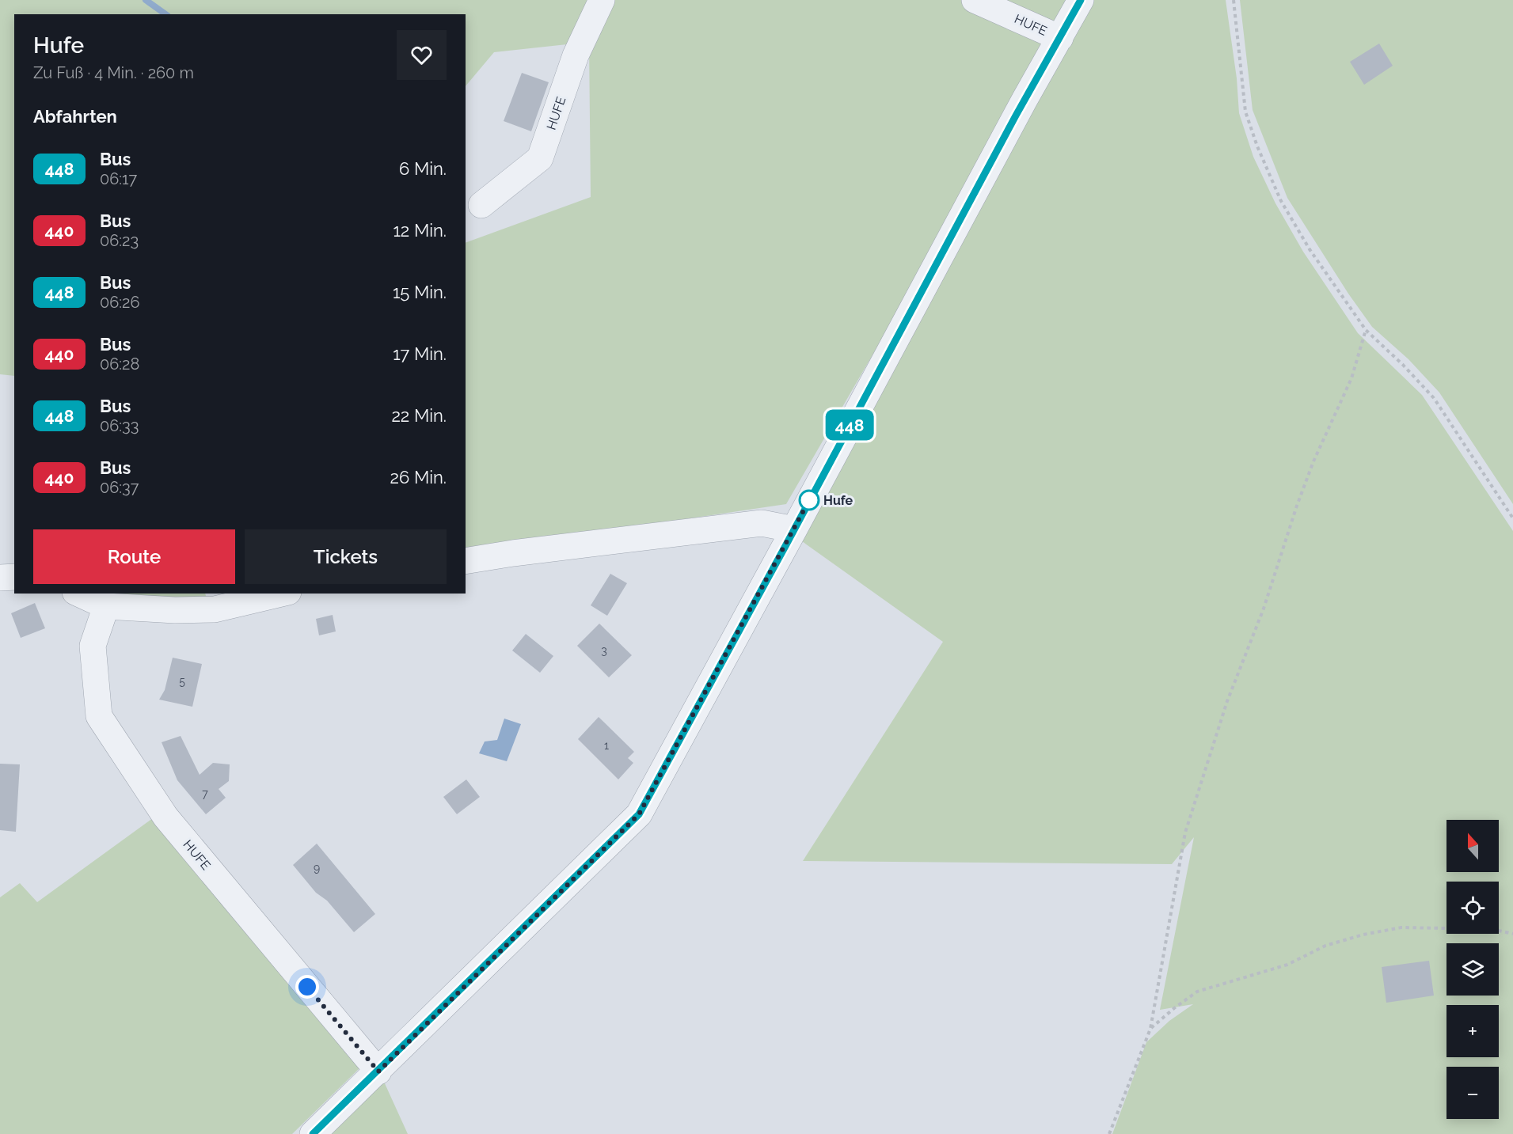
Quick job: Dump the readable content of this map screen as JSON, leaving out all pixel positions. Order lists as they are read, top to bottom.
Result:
{
  "streets": {
    "street": ["HUFE"]
  },
  "places": ["Hufe"],
  "lines": ["bus line 448"],
  "house_numbers": [
    "3",
    "5",
    "1",
    "7",
    "9"
  ],
  "north": "top",
  "page": {
    "on_map": "448",
    "heading": [
      ["Hufe", "Zu Fuß · 4 Min. · 260 m"],
      "Abfahrten"
    ],
    "list": [
      {
        "mark": "448",
        "name": "Bus",
        "note": "06:17",
        "value": "6 Min."
      },
      {
        "mark": "440",
        "name": "Bus",
        "note": "06:23",
        "value": "12 Min."
      },
      {
        "mark": "448",
        "name": "Bus",
        "note": "06:26",
        "value": "15 Min."
      },
      {
        "mark": "440",
        "name": "Bus",
        "note": "06:28",
        "value": "17 Min."
      },
      {
        "mark": "448",
        "name": "Bus",
        "note": "06:33",
        "value": "22 Min."
      },
      {
        "mark": "440",
        "name": "Bus",
        "note": "06:37",
        "value": "26 Min."
      }
    ],
    "buttons": ["Route", "Tickets"],
    "map_buttons": ["+", "−"]
  }
}
